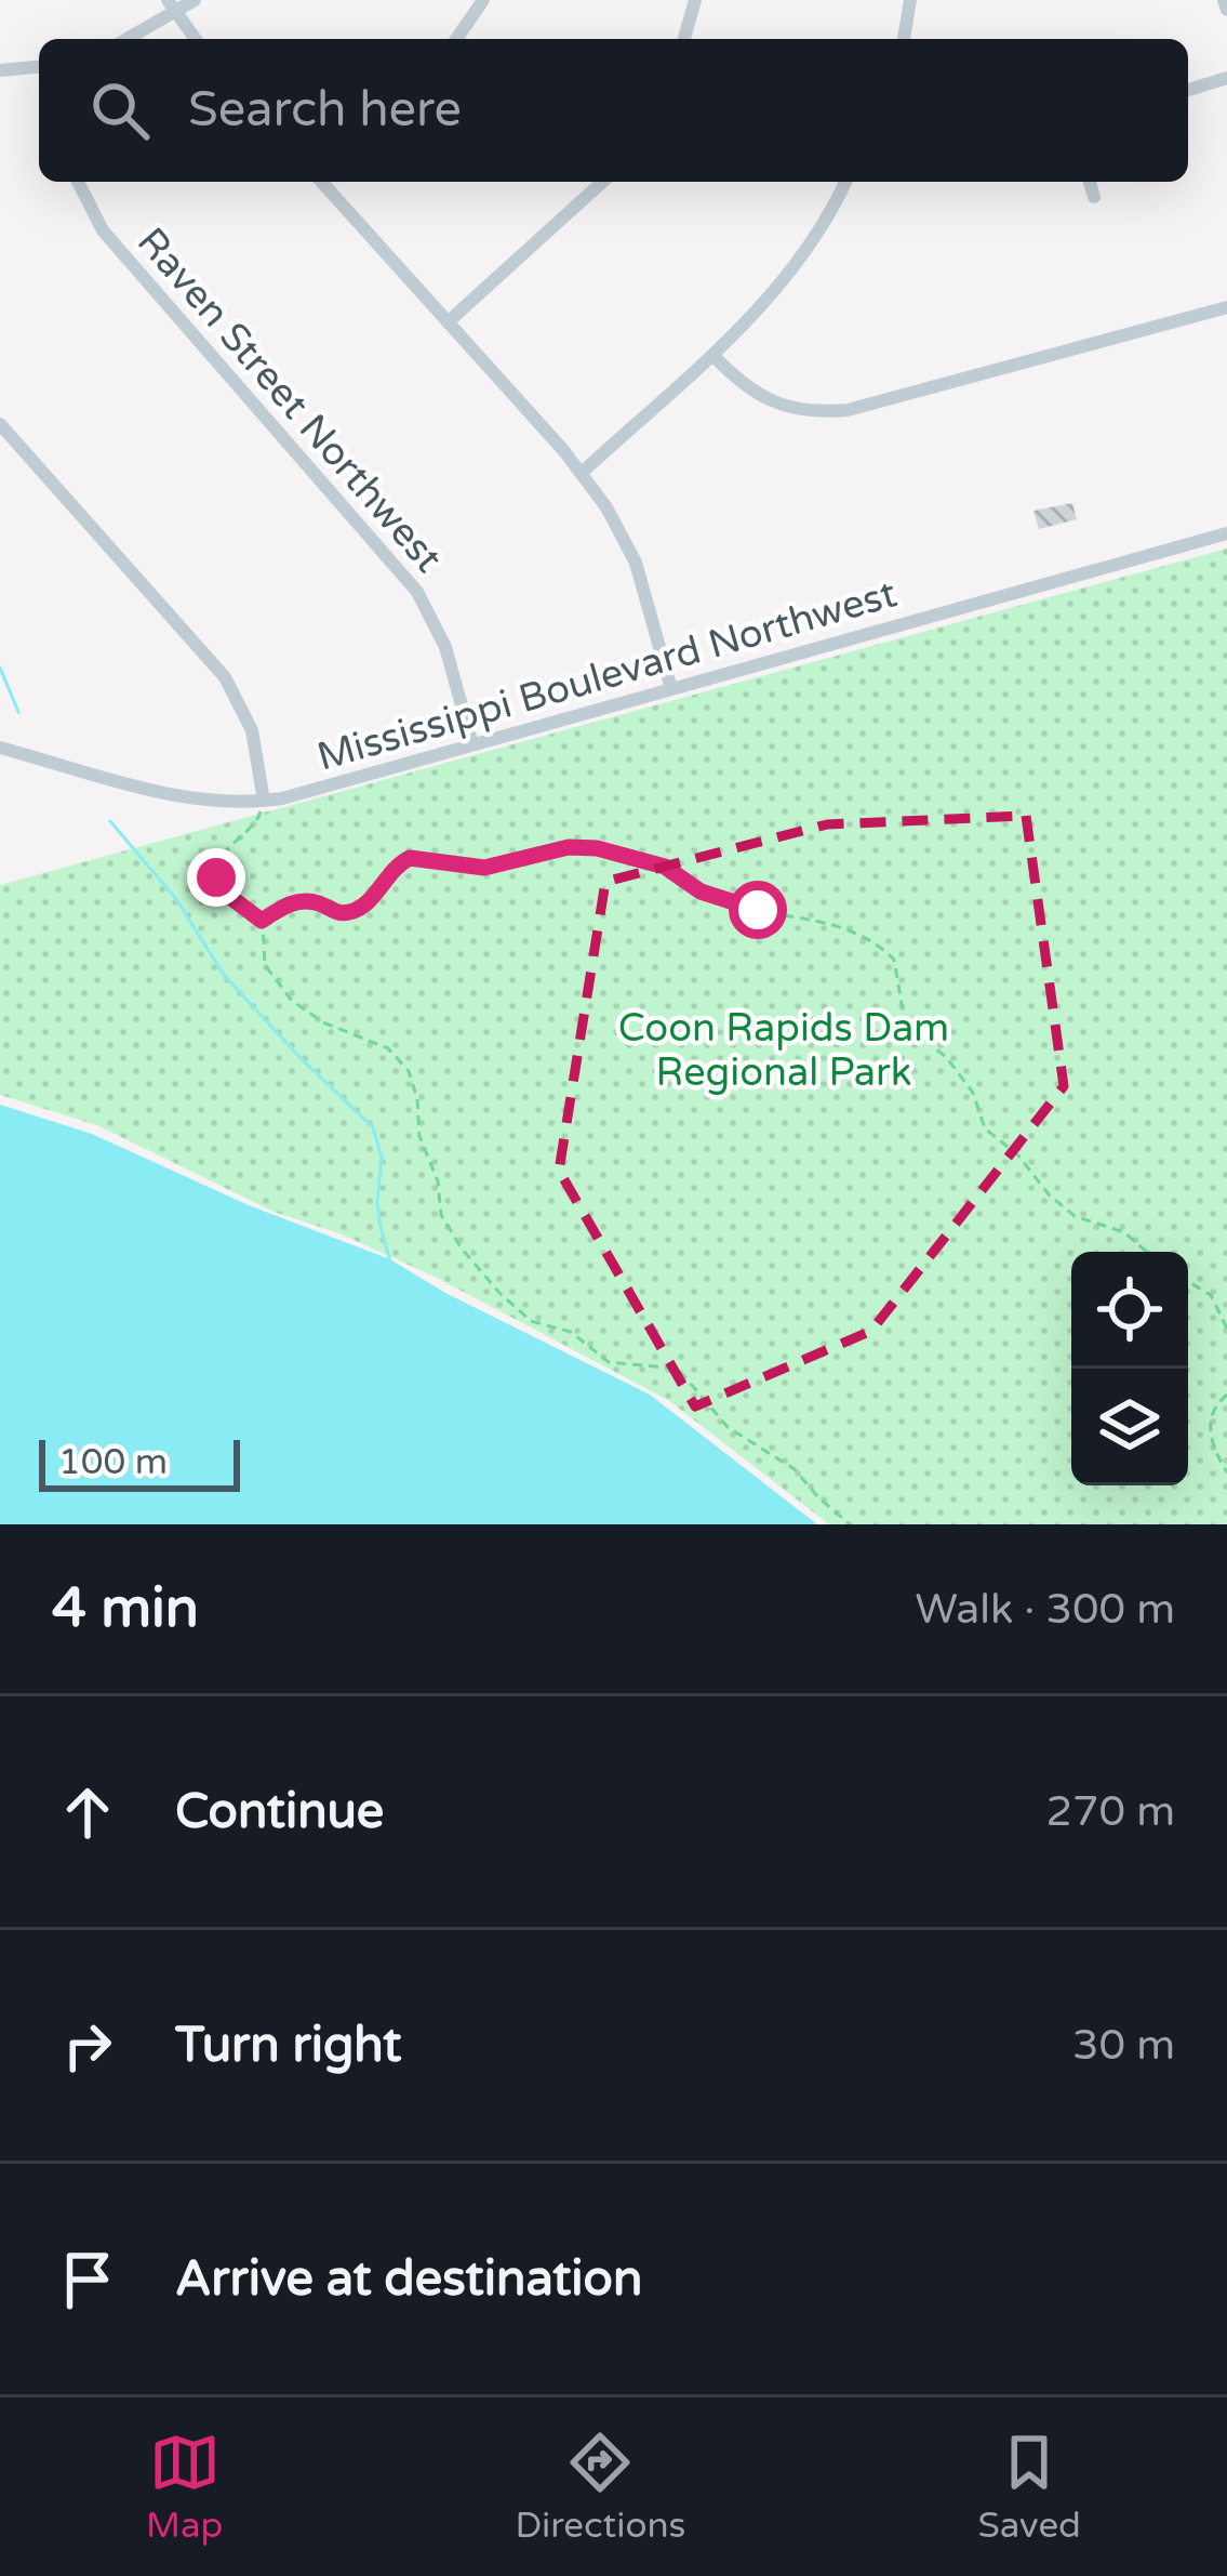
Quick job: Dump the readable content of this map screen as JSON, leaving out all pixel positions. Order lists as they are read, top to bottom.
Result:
{
  "streets": {
    "street": ["Raven Street Northwest", "Mississippi Boulevard Northwest"]
  },
  "crossings": [
    ["Raven Street Northwest", "Mississippi Boulevard Northwest"]
  ],
  "parks": ["Coon Rapids Dam Regional Park"],
  "scale_bar": "100 m",
  "page": {
    "search": "Search here",
    "scale": "100 m",
    "heading": ["4 min", "Walk · 300 m"],
    "list": [
      ["Continue", "270 m"],
      ["Turn right", "30 m"],
      "Arrive at destination"
    ],
    "nav": ["Map", "Directions", "Saved"]
  }
}
